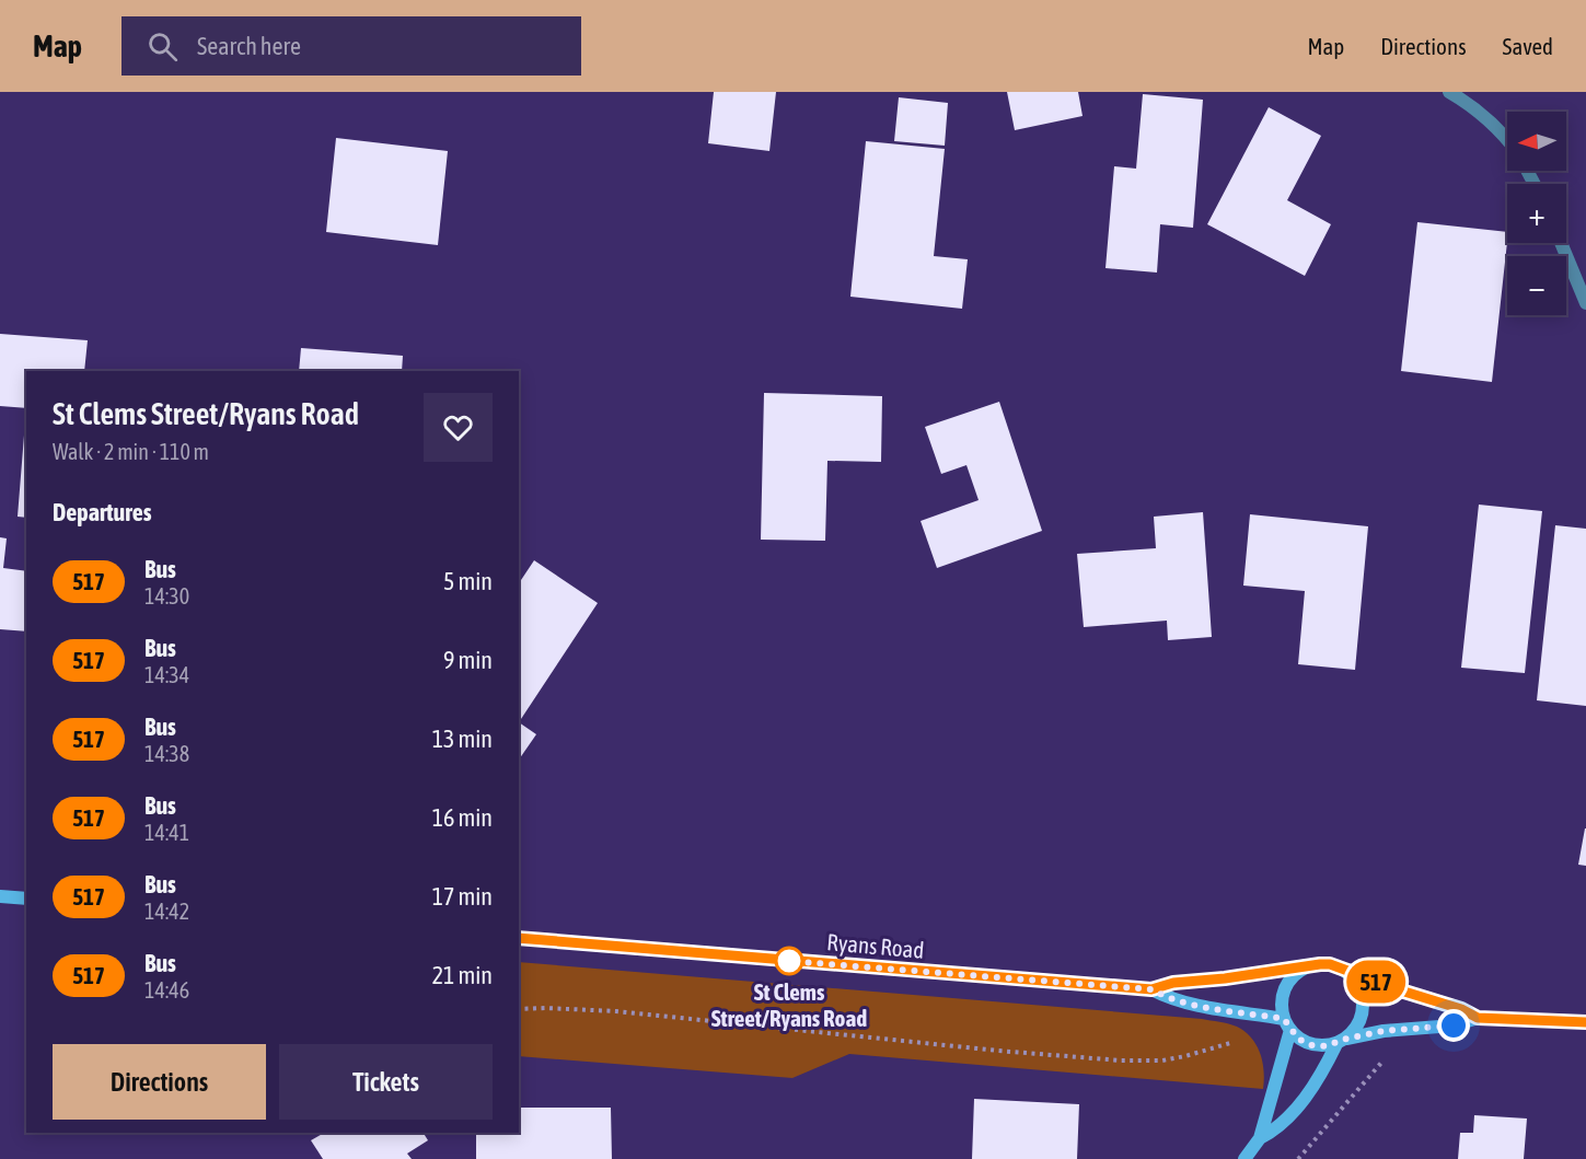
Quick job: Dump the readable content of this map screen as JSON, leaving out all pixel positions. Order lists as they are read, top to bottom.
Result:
{
  "streets": {
    "street": ["Ryans Road"]
  },
  "places": ["St Clems Street/Ryans Road"],
  "lines": ["bus line 517"],
  "north": "left",
  "page": {
    "header": "Map",
    "search": "Search here",
    "nav": ["Map", "Directions", "Saved"],
    "on_map": "517",
    "map_buttons": ["+", "−"],
    "heading": [
      ["St Clems Street/Ryans Road", "Walk · 2 min · 110 m"],
      "Departures"
    ],
    "list": [
      {
        "mark": "517",
        "name": "Bus",
        "note": "14:30",
        "value": "5 min"
      },
      {
        "mark": "517",
        "name": "Bus",
        "note": "14:34",
        "value": "9 min"
      },
      {
        "mark": "517",
        "name": "Bus",
        "note": "14:38",
        "value": "13 min"
      },
      {
        "mark": "517",
        "name": "Bus",
        "note": "14:41",
        "value": "16 min"
      },
      {
        "mark": "517",
        "name": "Bus",
        "note": "14:42",
        "value": "17 min"
      },
      {
        "mark": "517",
        "name": "Bus",
        "note": "14:46",
        "value": "21 min"
      }
    ],
    "buttons": ["Directions", "Tickets"]
  }
}
